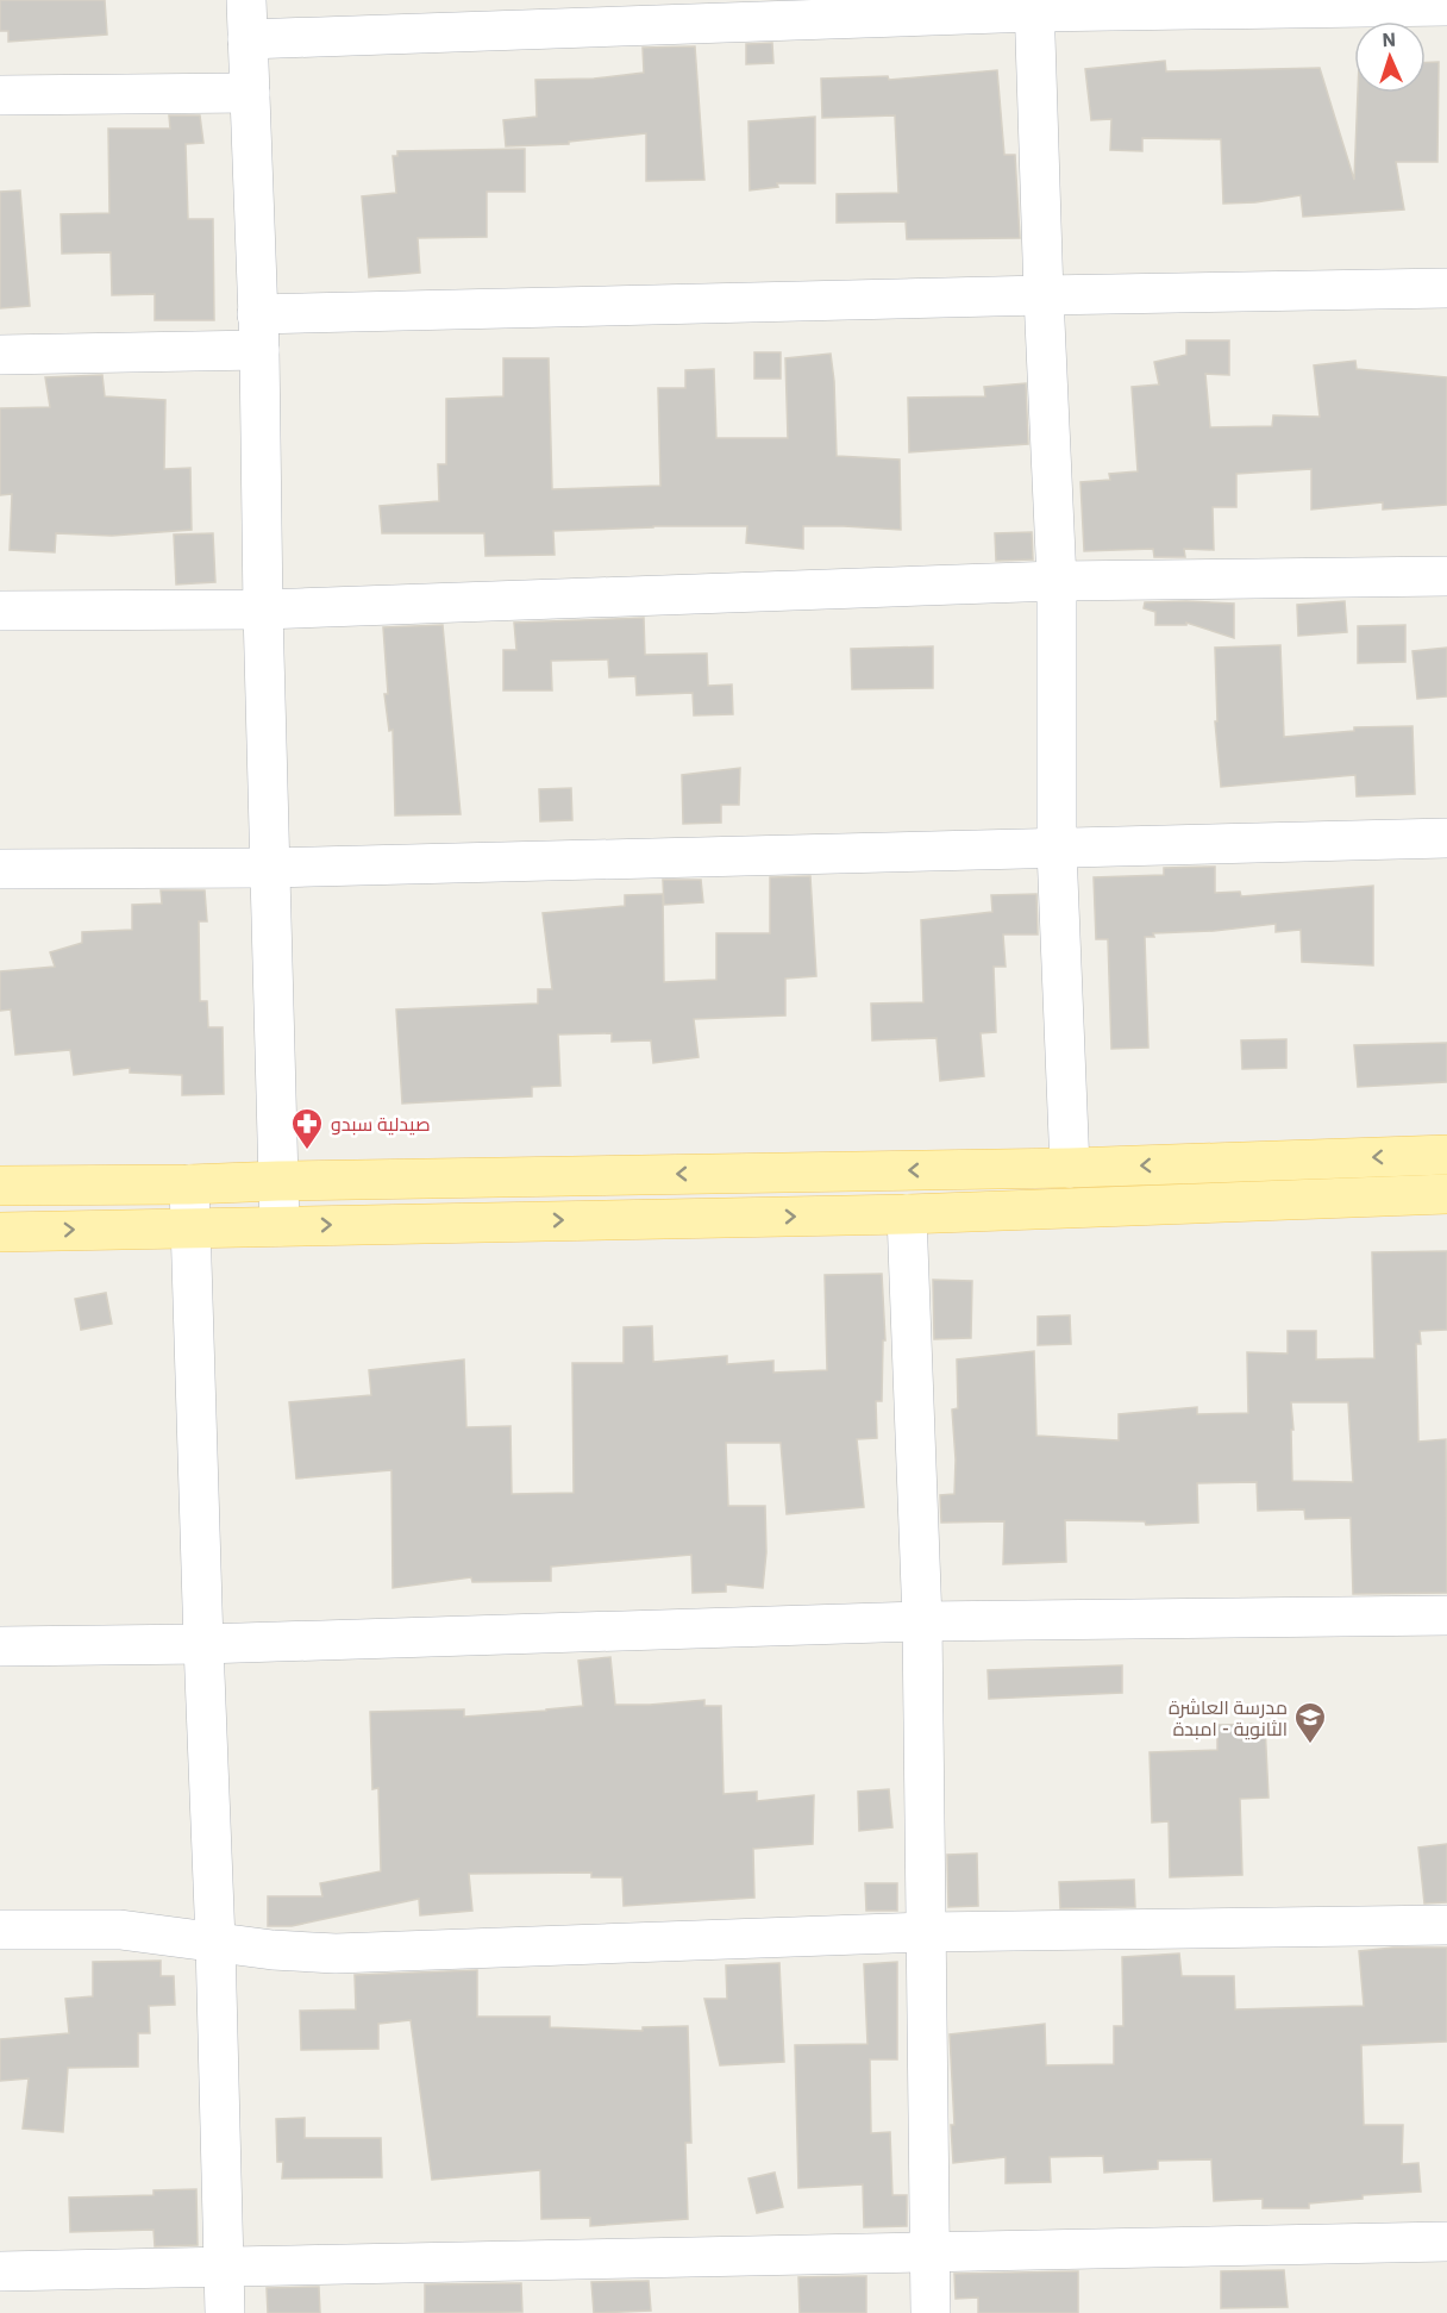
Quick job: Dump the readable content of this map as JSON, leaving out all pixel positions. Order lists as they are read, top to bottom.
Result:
{
  "places": {
    "pharmacy": ["صيدلية سبدو"],
    "school or university": ["مدرسة العاشرة الثانوية - امبدة"]
  },
  "north": "top"
}
